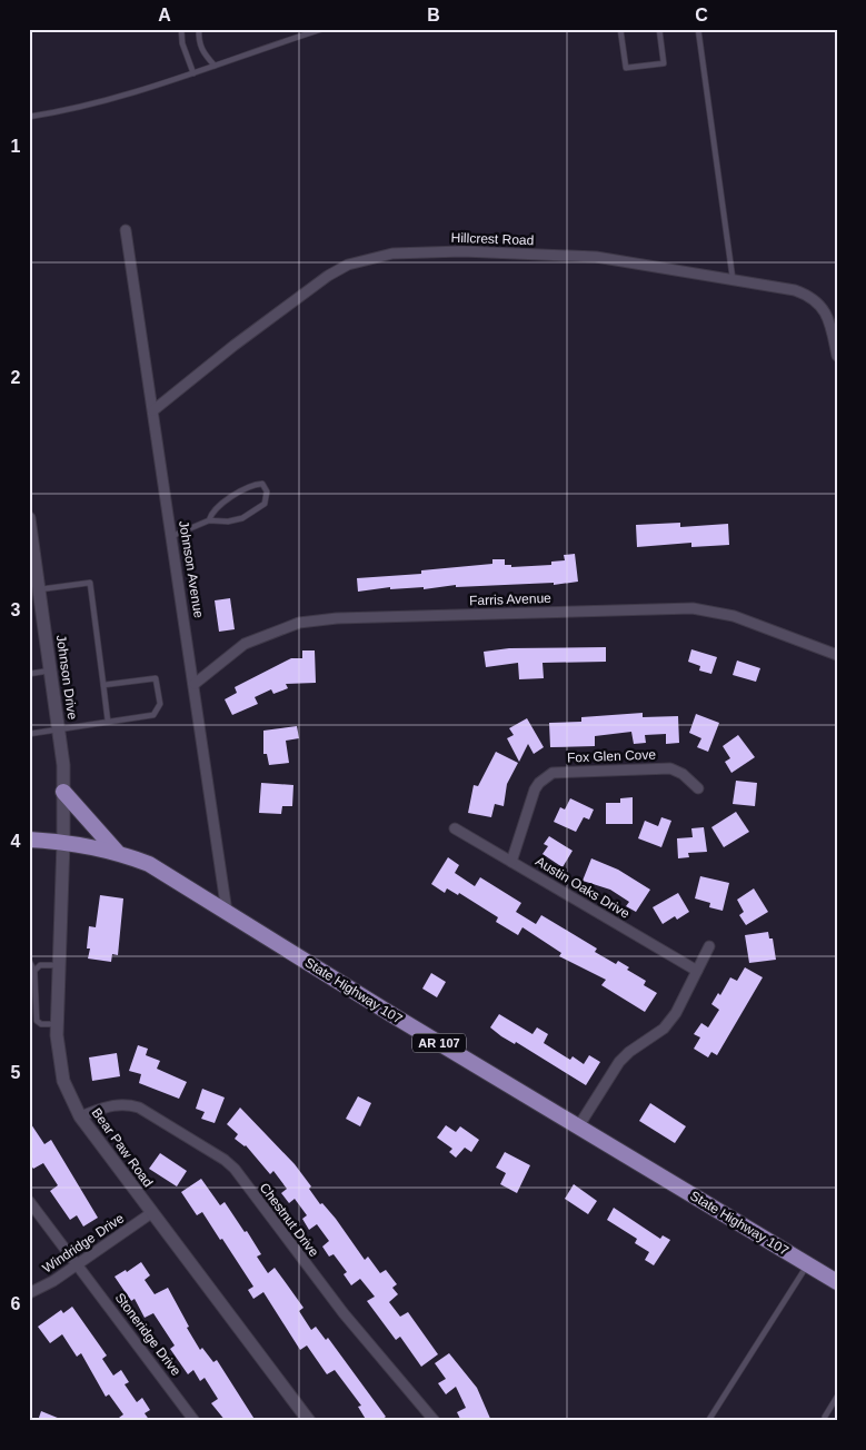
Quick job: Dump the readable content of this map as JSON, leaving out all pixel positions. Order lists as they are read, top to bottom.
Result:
{
  "streets": {
    "main road": ["State Highway 107", "AR 107"],
    "street": [
      "Hillcrest Road",
      "Johnson Avenue",
      "Farris Avenue",
      "Johnson Drive",
      "Fox Glen Cove",
      "Austin Oaks Drive",
      "Bear Paw Road",
      "Chestnut Drive",
      "Windridge Drive",
      "Stoneridge Drive"
    ]
  },
  "crossings": [
    ["Hillcrest Road", "Johnson Avenue"],
    ["Johnson Avenue", "Farris Avenue"],
    ["Johnson Avenue", "State Highway 107"],
    ["Johnson Drive", "State Highway 107"],
    ["Johnson Drive", "Bear Paw Road"],
    ["Fox Glen Cove", "Austin Oaks Drive"],
    ["State Highway 107", "Bear Paw Road"],
    ["Bear Paw Road", "Chestnut Drive"],
    ["Bear Paw Road", "Windridge Drive"],
    ["Windridge Drive", "Stoneridge Drive"]
  ],
  "grid": {
    "columns": ["A", "B", "C"],
    "rows": [
      "1",
      "2",
      "3",
      "4",
      "5",
      "6"
    ]
  }
}
